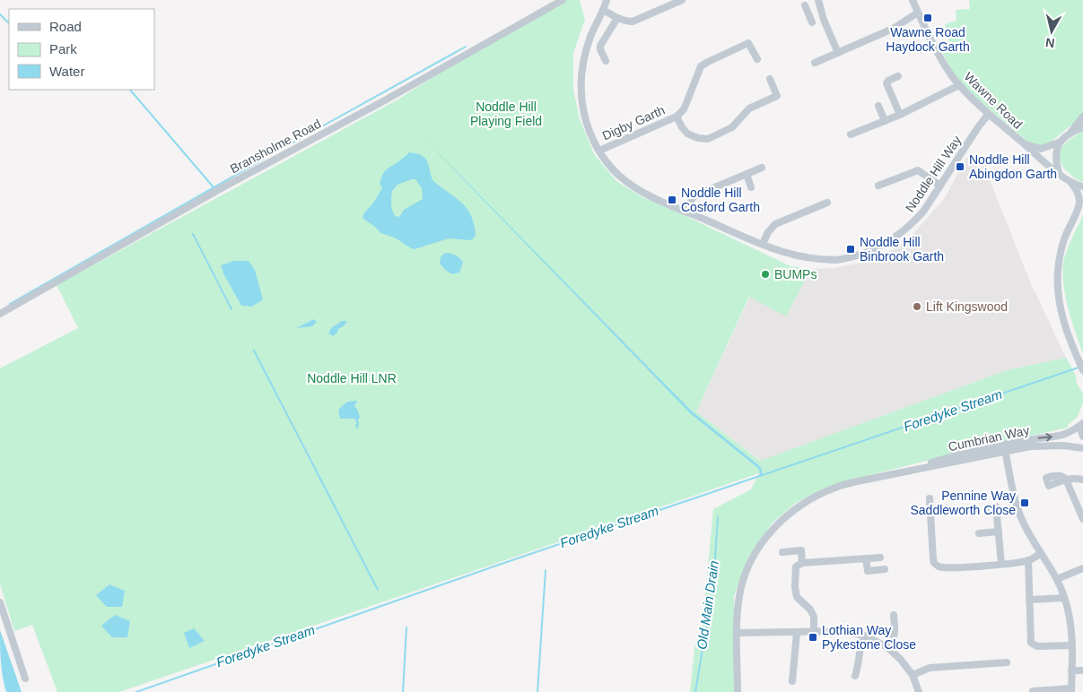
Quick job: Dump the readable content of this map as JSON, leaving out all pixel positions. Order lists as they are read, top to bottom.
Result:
{
  "streets": {
    "street": [
      "Wawne Road",
      "Digby Garth",
      "Bransholme Road",
      "Noddle Hill Way",
      "Cumbrian Way"
    ]
  },
  "crossings": [
    ["Wawne Road", "Noddle Hill Way"],
    ["Digby Garth", "Noddle Hill Way"]
  ],
  "water": ["Foredyke Stream", "Old Main Drain"],
  "parks": ["Noddle Hill Playing Field", "Noddle Hill LNR"],
  "places": {
    "transit": [
      "Wawne Road Haydock Garth",
      "Noddle Hill Abingdon Garth",
      "Noddle Hill Cosford Garth",
      "Noddle Hill Binbrook Garth",
      "Pennine Way Saddleworth Close",
      "Lothian Way Pykestone Close"
    ],
    "other": ["BUMPs", "Lift Kingswood"]
  },
  "legend": ["Road", "Park", "Water"],
  "north": "bottom"
}
